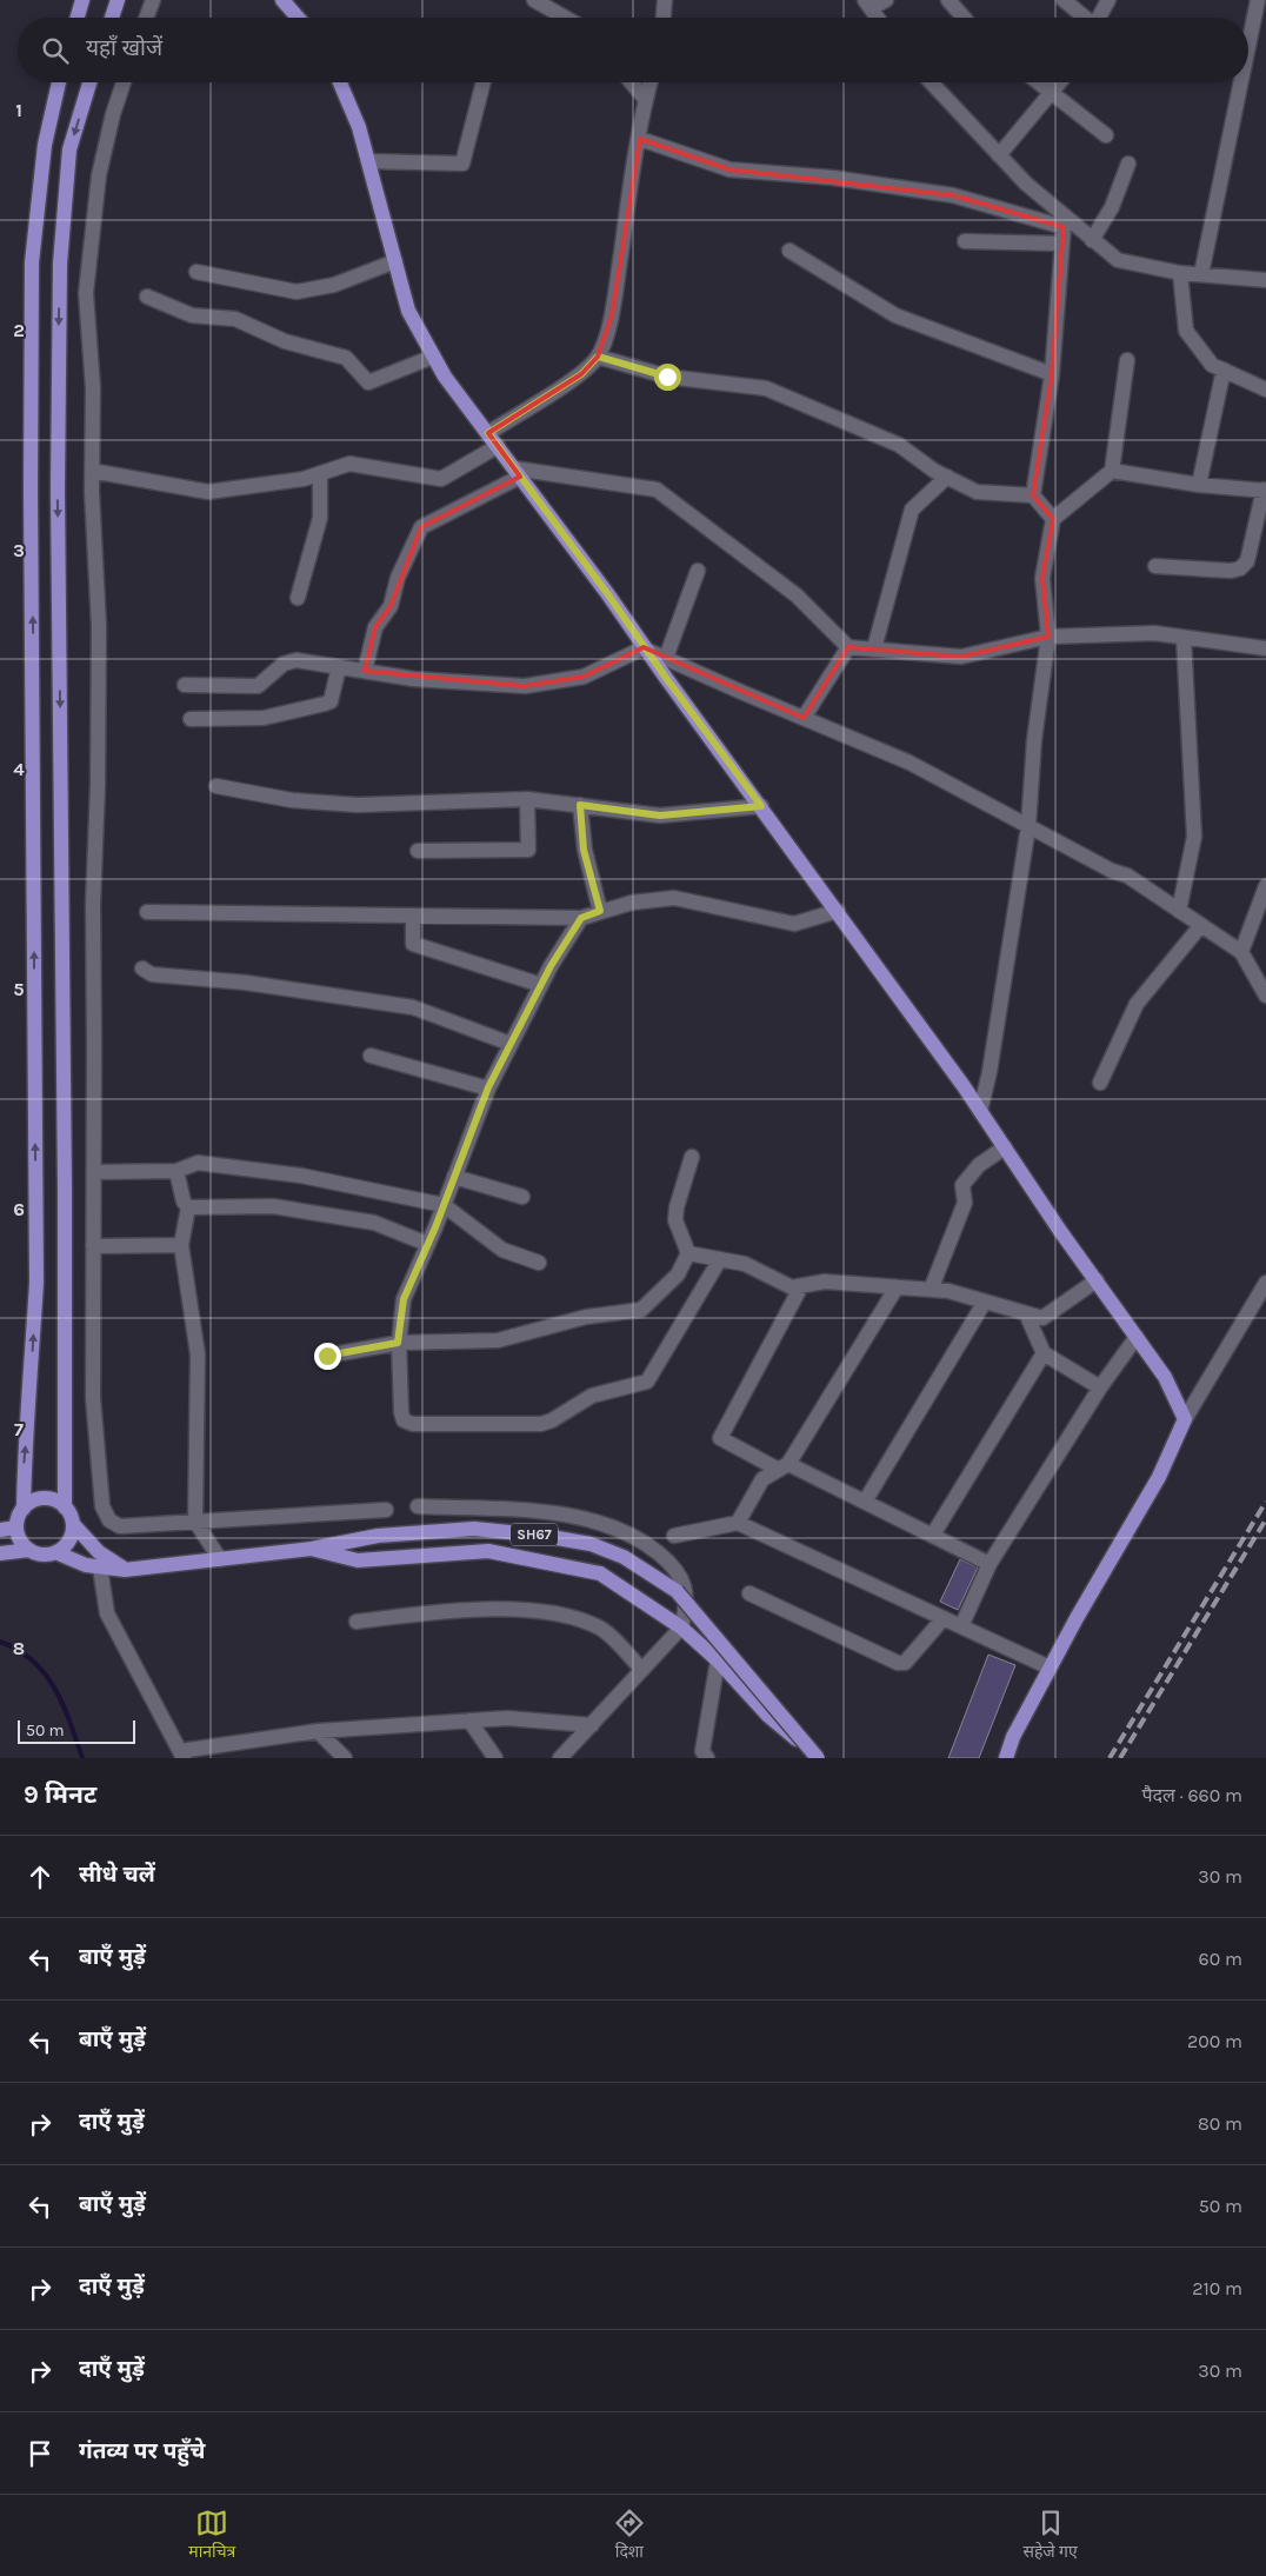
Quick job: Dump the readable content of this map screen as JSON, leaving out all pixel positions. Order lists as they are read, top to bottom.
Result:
{
  "streets": {
    "main road": ["SH67"]
  },
  "scale_bar": "50 m",
  "page": {
    "search": "यहाँ खोजें",
    "scale": "50 m",
    "heading": ["9 मिनट", "पैदल · 660 m"],
    "list": [
      ["सीधे चलें", "30 m"],
      ["बाएँ मुड़ें", "60 m"],
      ["बाएँ मुड़ें", "200 m"],
      ["दाएँ मुड़ें", "80 m"],
      ["बाएँ मुड़ें", "50 m"],
      ["दाएँ मुड़ें", "210 m"],
      ["दाएँ मुड़ें", "30 m"],
      "गंतव्य पर पहुँचे"
    ],
    "nav": ["मानचित्र", "दिशा", "सहेजे गए"]
  },
  "grid": {
    "rows": [
      "1",
      "2",
      "3",
      "4",
      "5",
      "6",
      "7",
      "8"
    ]
  }
}
